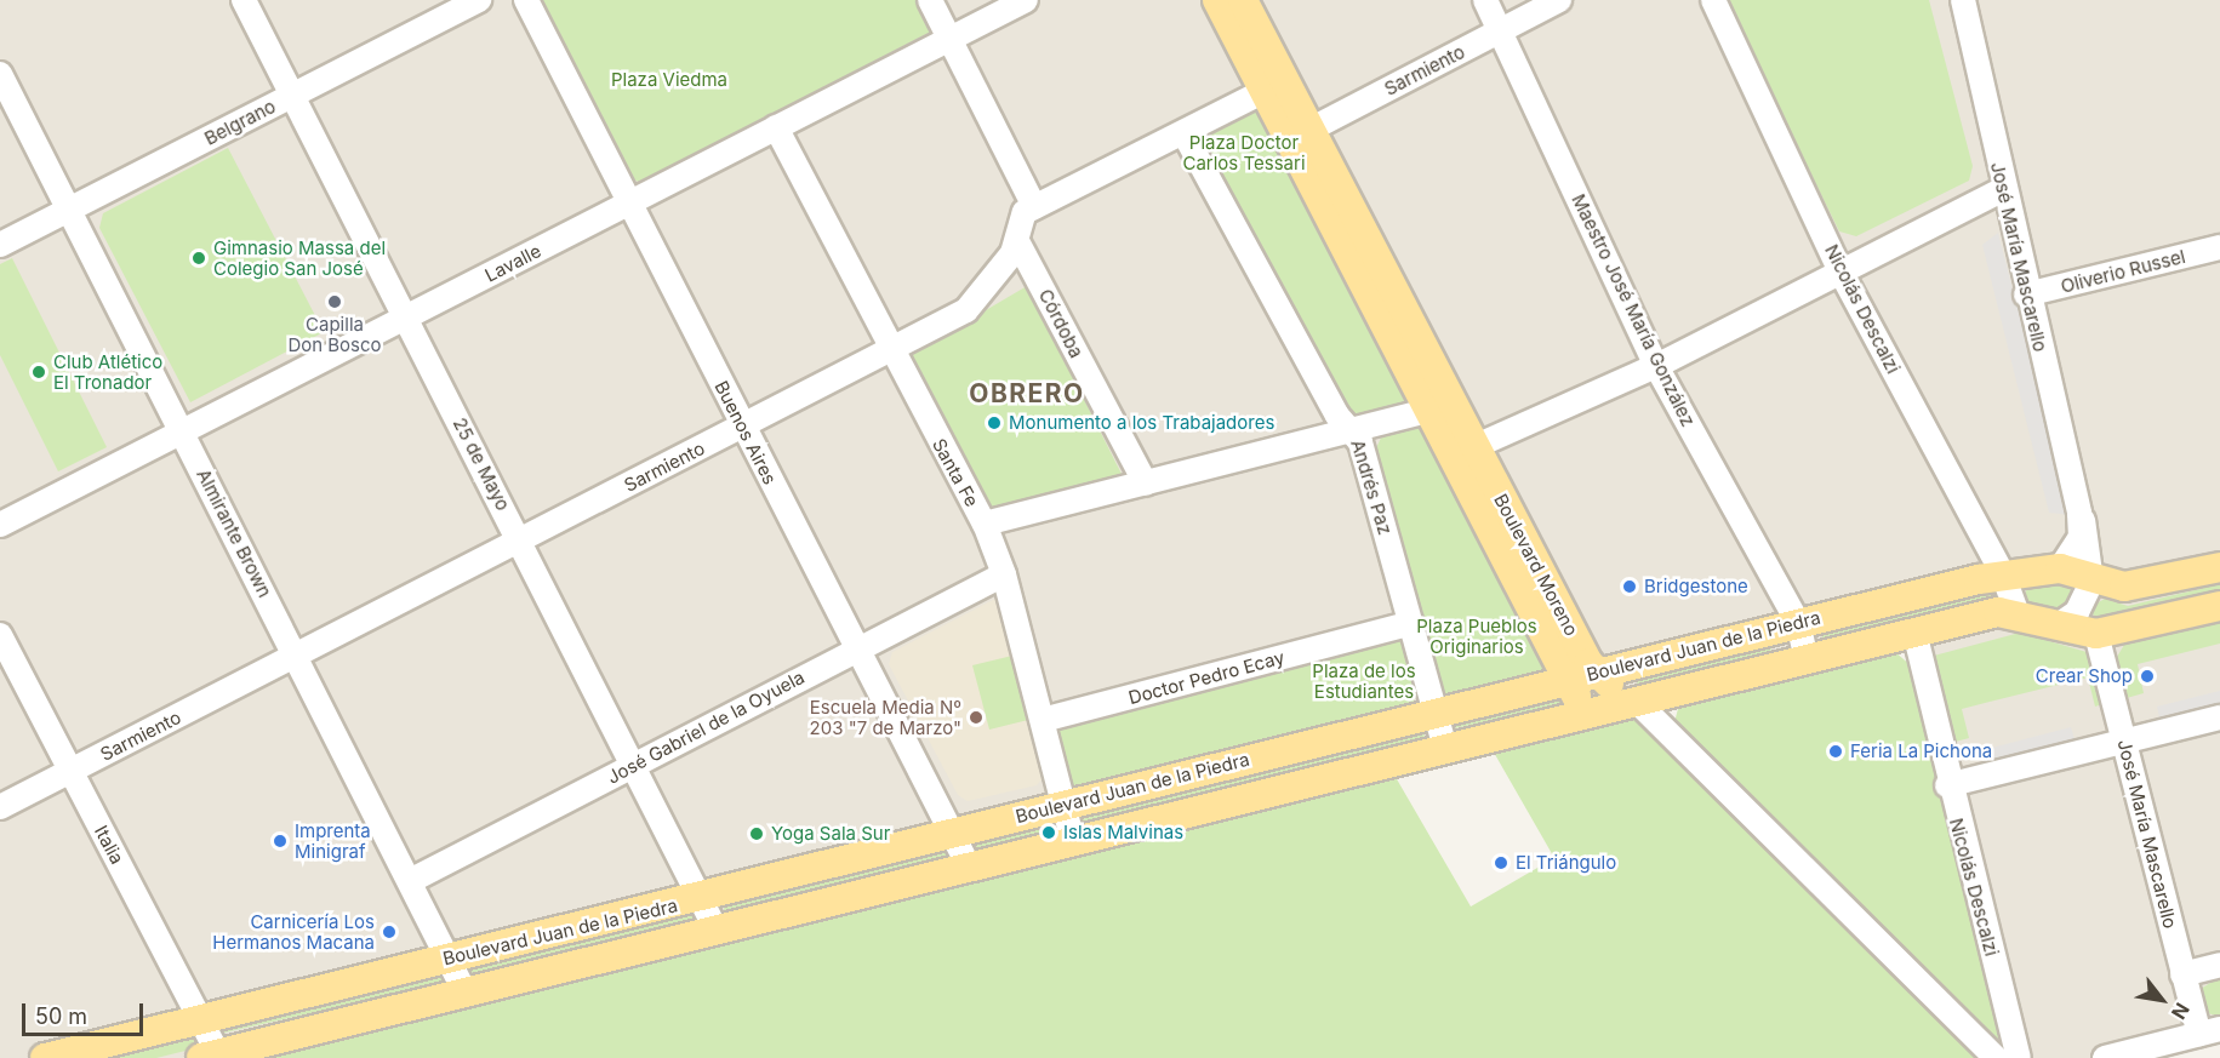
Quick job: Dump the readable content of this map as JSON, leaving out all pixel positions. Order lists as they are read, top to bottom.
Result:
{
  "streets": {
    "main road": ["Boulevard Moreno", "Boulevard Juan de la Piedra"],
    "street": [
      "Sarmiento",
      "Belgrano",
      "José María Mascarello",
      "Lavalle",
      "Oliverio Russel",
      "Nicolás Descalzi",
      "Maestro José María González",
      "Córdoba",
      "Buenos Aires",
      "25 de Mayo",
      "Santa Fe",
      "Andrés Paz",
      "Almirante Brown",
      "Doctor Pedro Ecay",
      "José Gabriel de la Oyuela",
      "Italia"
    ]
  },
  "crossings": [
    ["Sarmiento", "Maestro José María González"],
    ["Sarmiento", "Córdoba"],
    ["Sarmiento", "Buenos Aires"],
    ["Sarmiento", "25 de Mayo"],
    ["Sarmiento", "Santa Fe"],
    ["Sarmiento", "Almirante Brown"],
    ["Sarmiento", "Boulevard Moreno"],
    ["Sarmiento", "Italia"],
    ["Belgrano", "25 de Mayo"],
    ["Belgrano", "Almirante Brown"],
    ["José María Mascarello", "Oliverio Russel"],
    ["José María Mascarello", "Boulevard Juan de la Piedra"],
    ["Lavalle", "Buenos Aires"],
    ["Lavalle", "25 de Mayo"],
    ["Lavalle", "Santa Fe"],
    ["Lavalle", "Almirante Brown"],
    ["Nicolás Descalzi", "Boulevard Juan de la Piedra"],
    ["Maestro José María González", "Boulevard Juan de la Piedra"],
    ["Buenos Aires", "Boulevard Juan de la Piedra"],
    ["Buenos Aires", "José Gabriel de la Oyuela"],
    ["25 de Mayo", "Boulevard Juan de la Piedra"],
    ["25 de Mayo", "José Gabriel de la Oyuela"],
    ["Santa Fe", "Boulevard Juan de la Piedra"],
    ["Santa Fe", "Doctor Pedro Ecay"],
    ["Santa Fe", "José Gabriel de la Oyuela"],
    ["Andrés Paz", "Boulevard Juan de la Piedra"],
    ["Andrés Paz", "Doctor Pedro Ecay"],
    ["Almirante Brown", "Boulevard Juan de la Piedra"],
    ["Almirante Brown", "José Gabriel de la Oyuela"],
    ["Boulevard Moreno", "Boulevard Juan de la Piedra"],
    ["Boulevard Juan de la Piedra", "Italia"]
  ],
  "districts": ["OBRERO"],
  "parks": [
    "Plaza Viedma",
    "Plaza Doctor Carlos Tessari",
    "Plaza Pueblos Originarios",
    "Plaza de los Estudiantes"
  ],
  "places": [
    "Gimnasio Massa del Colegio San José",
    "Capilla Don Bosco",
    "Club Atlético El Tronador",
    "Monumento a los Trabajadores",
    "Bridgestone",
    "Crear Shop",
    "Escuela Media Nº 203 \"7 de Marzo\"",
    "Feria La Pichona",
    "Islas Malvinas",
    "Yoga Sala Sur",
    "Imprenta Minigraf",
    "El Triángulo",
    "Carnicería Los Hermanos Macana"
  ],
  "scale_bar": "50 m",
  "north": "bottom right"
}
